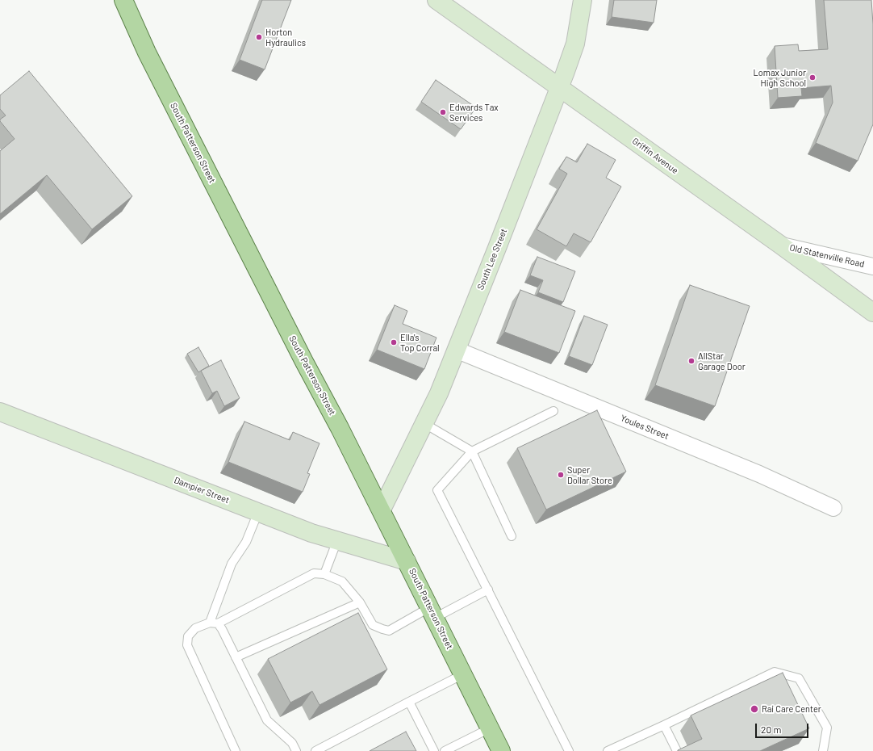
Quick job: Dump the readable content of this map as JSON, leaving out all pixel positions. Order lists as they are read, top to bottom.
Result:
{
  "streets": {
    "main road": [
      "South Patterson Street",
      "Griffin Avenue",
      "South Lee Street",
      "Dampier Street"
    ],
    "street": ["Old Statenville Road", "Youles Street"]
  },
  "crossings": [
    ["South Patterson Street", "South Lee Street"],
    ["South Patterson Street", "Dampier Street"],
    ["Griffin Avenue", "Old Statenville Road"],
    ["Griffin Avenue", "South Lee Street"],
    ["South Lee Street", "Youles Street"]
  ],
  "places": [
    "Horton Hydraulics",
    "Lomax Junior High School",
    "Edwards Tax Services",
    "Ella's Top Corral",
    "AllStar Garage Door",
    "Super Dollar Store",
    "Rai Care Center"
  ],
  "scale_bar": "20 m"
}
